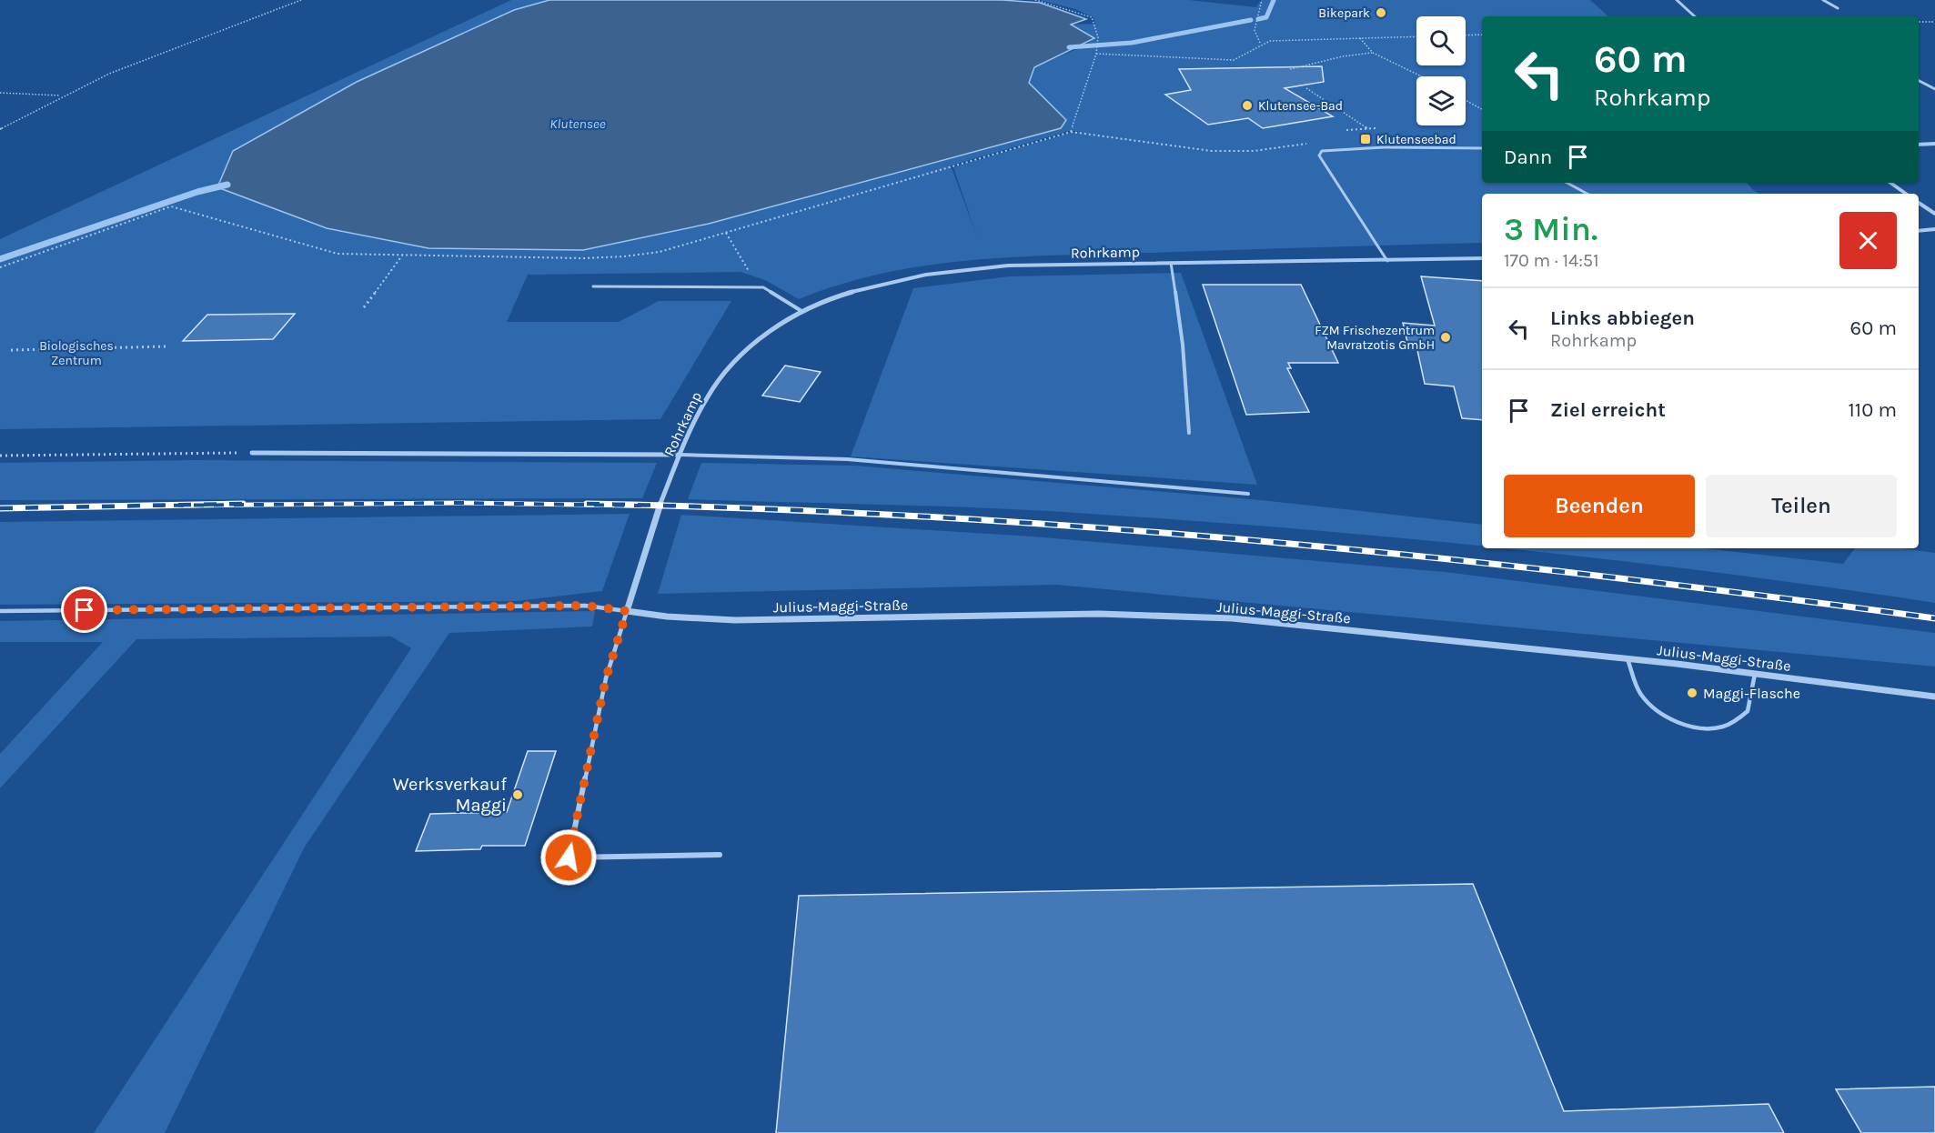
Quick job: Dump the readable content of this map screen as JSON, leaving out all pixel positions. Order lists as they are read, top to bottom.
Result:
{
  "streets": {
    "street": ["Rohrkamp", "Julius-Maggi-Straße"]
  },
  "crossings": [
    ["Rohrkamp", "Julius-Maggi-Straße"]
  ],
  "water": ["Klutensee"],
  "parks": ["Biologisches Zentrum"],
  "places": {
    "other": [
      "Bikepark",
      "Klutensee-Bad",
      "FZM Frischezentrum Mavratzotis GmbH",
      "Maggi-Flasche",
      "Werksverkauf Maggi"
    ],
    "transit": ["Klutenseebad"]
  },
  "page": {
    "turn": ["60 m", "Rohrkamp"],
    "then": "Dann",
    "heading": ["3 Min.", "170 m · 14:51"],
    "list": [
      {
        "name": "Links abbiegen",
        "note": "Rohrkamp",
        "value": "60 m"
      },
      {
        "name": "Ziel erreicht",
        "value": "110 m"
      }
    ],
    "buttons": ["Beenden", "Teilen"]
  }
}
